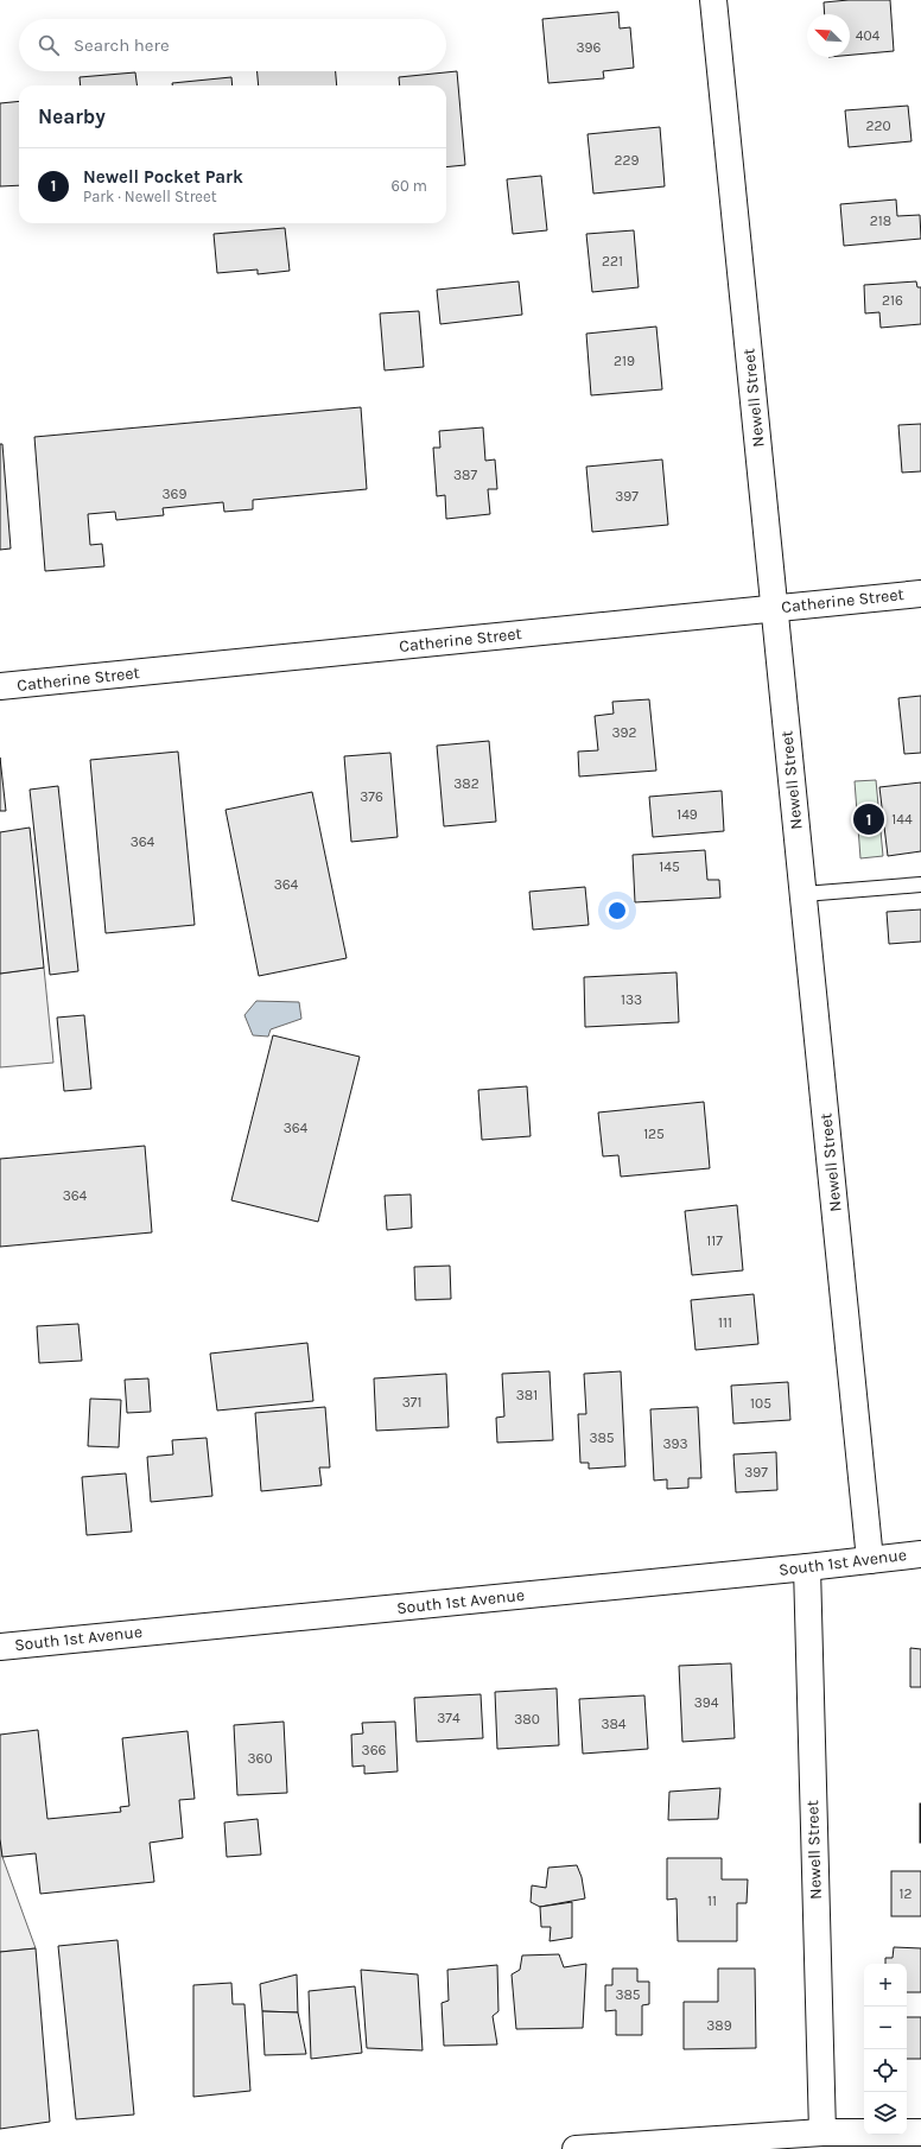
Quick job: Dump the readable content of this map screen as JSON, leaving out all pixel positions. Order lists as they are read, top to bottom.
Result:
{
  "streets": {
    "street": ["Newell Street", "Catherine Street", "South 1st Avenue"]
  },
  "crossings": [
    ["Newell Street", "Catherine Street"],
    ["Newell Street", "South 1st Avenue"]
  ],
  "house_numbers": [
    "404",
    "396",
    "220",
    "229",
    "218",
    "221",
    "216",
    "219",
    "387",
    "369",
    "397",
    "392",
    "382",
    "376",
    "149",
    "144",
    "364",
    "145",
    "364",
    "133",
    "364",
    "125",
    "364",
    "117",
    "111",
    "381",
    "371",
    "105",
    "385",
    "393",
    "397",
    "394",
    "374",
    "380",
    "384",
    "366",
    "360",
    "12",
    "11",
    "385",
    "389"
  ],
  "north": "top left",
  "page": {
    "search": "Search here",
    "heading": "Nearby",
    "list": [
      {
        "mark": "1",
        "name": "Newell Pocket Park",
        "note": "Park · Newell Street",
        "value": "60 m"
      }
    ],
    "pins": "1",
    "map_buttons": ["+", "−"]
  }
}
